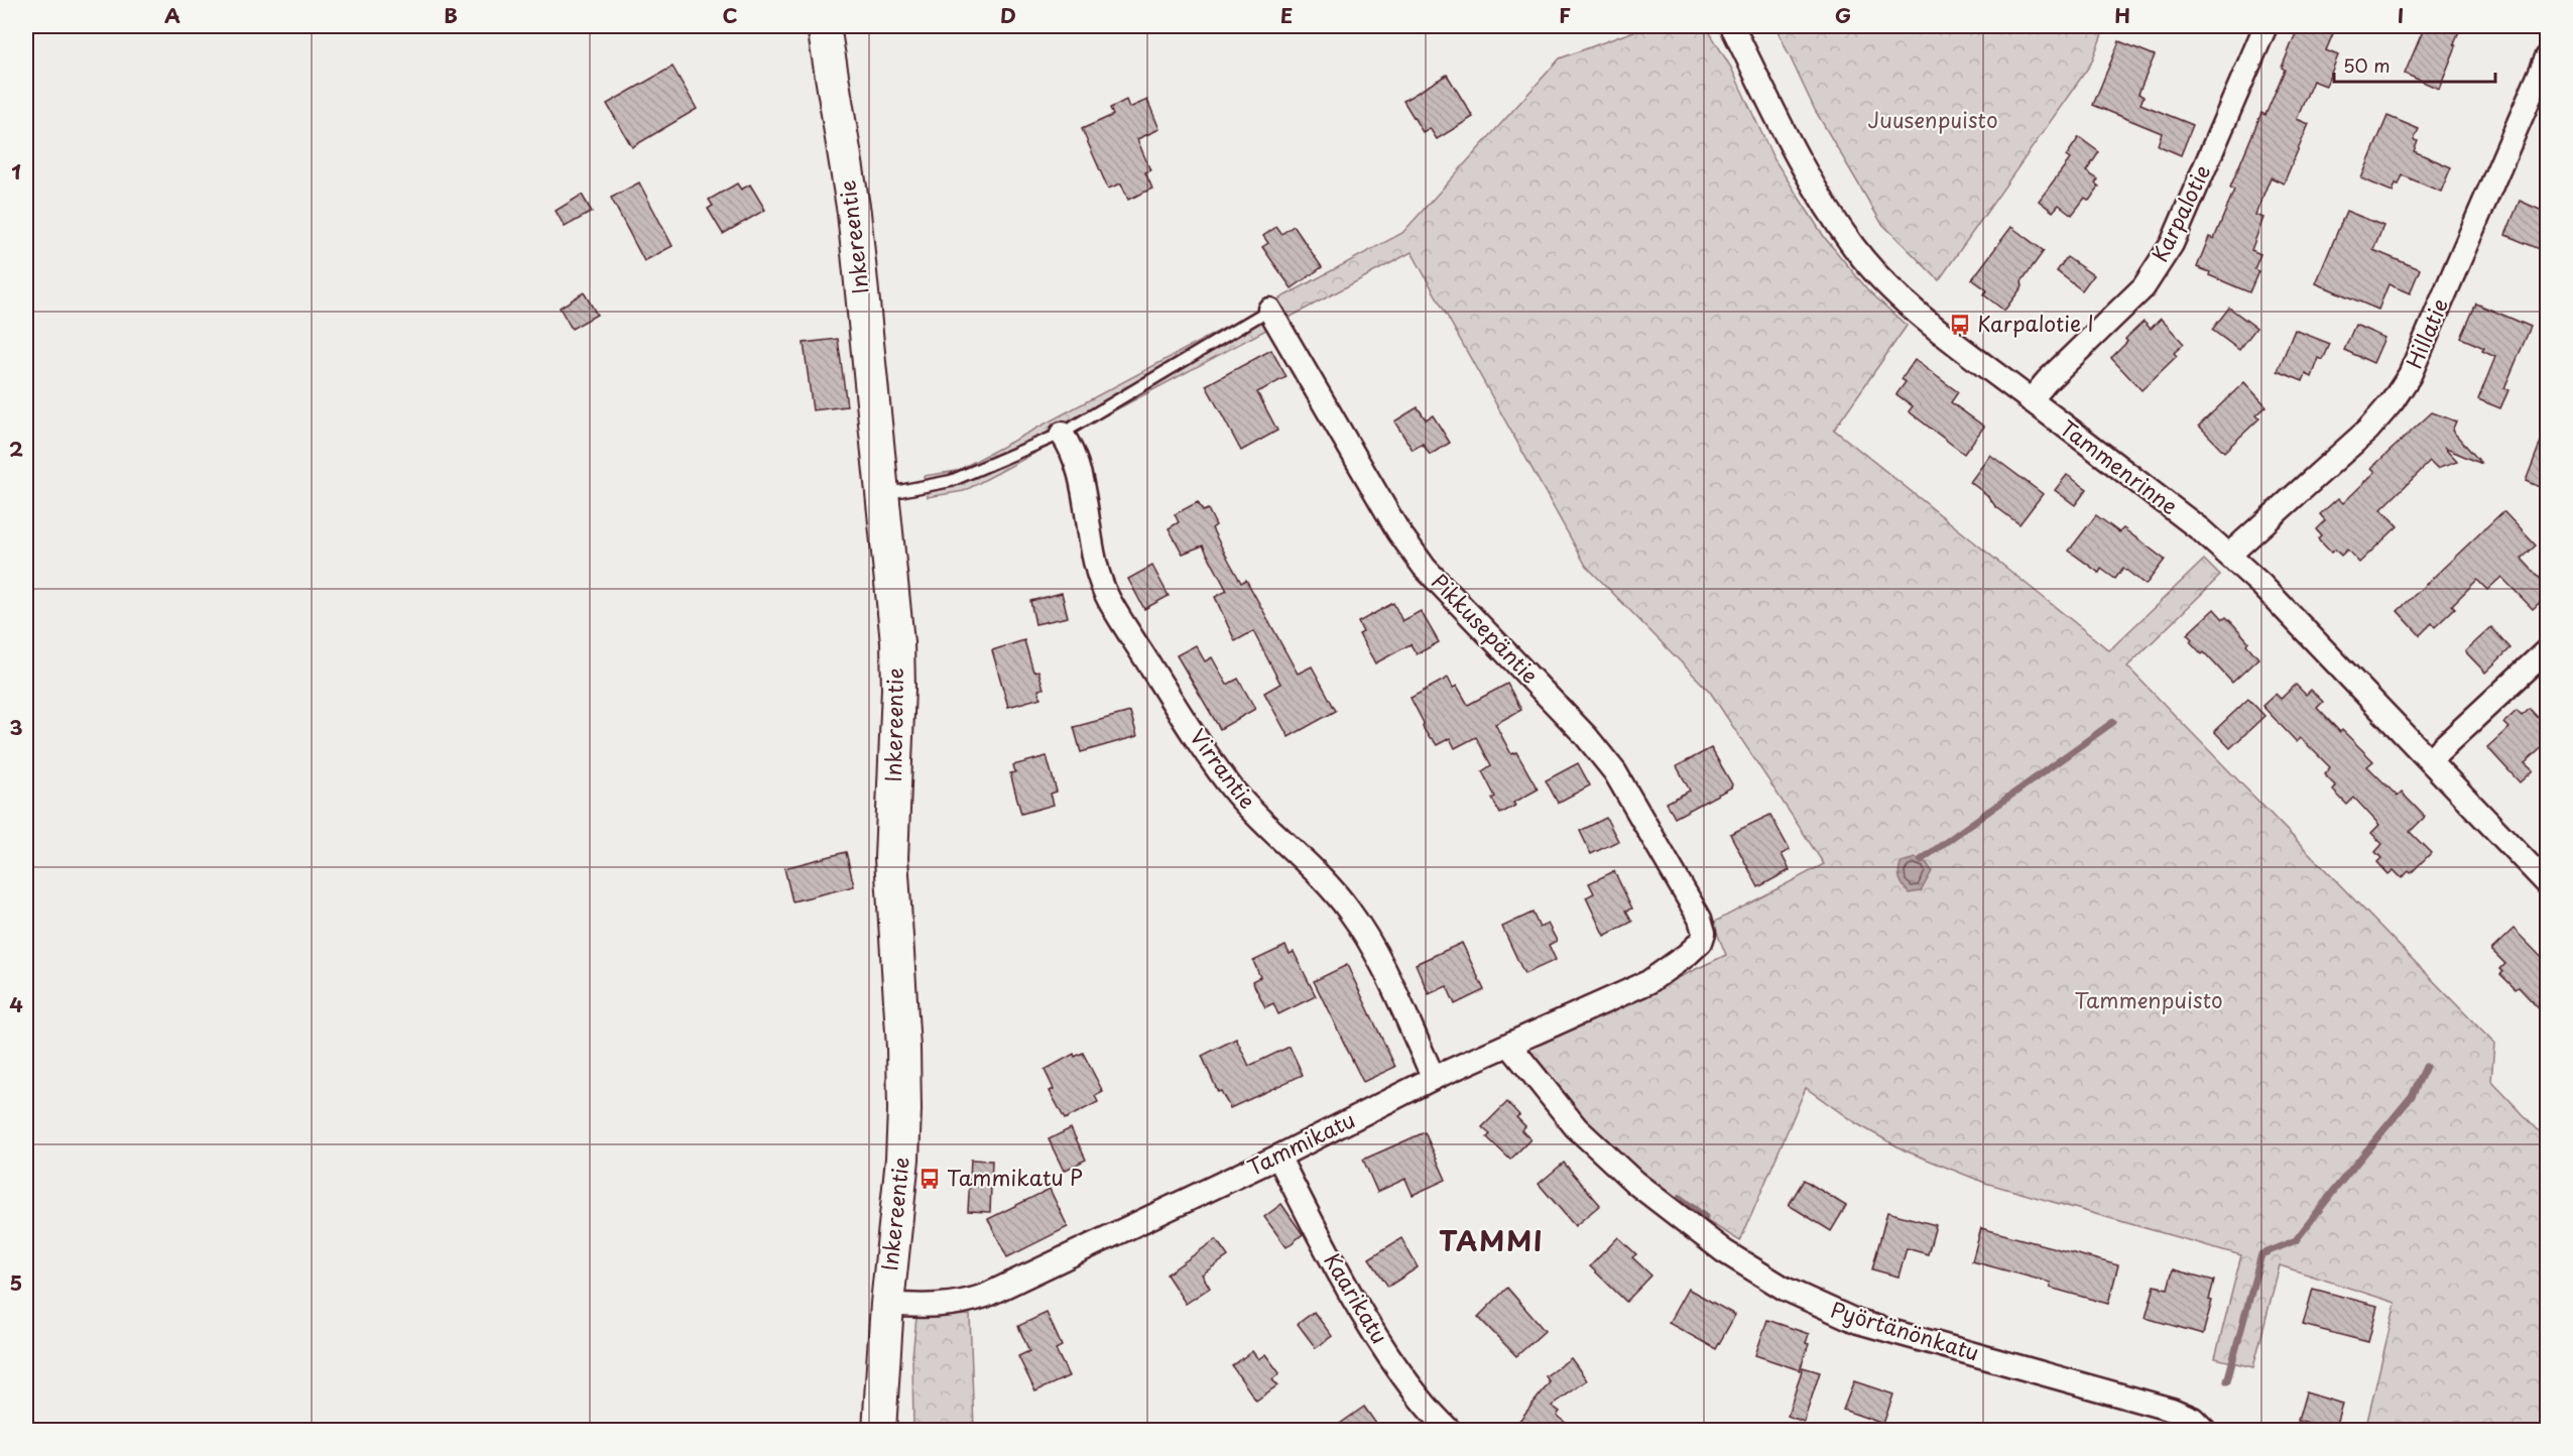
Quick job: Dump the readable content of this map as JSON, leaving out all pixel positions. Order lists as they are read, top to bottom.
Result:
{
  "streets": {
    "street": [
      "Karpalotie",
      "Inkereentie",
      "Hillatie",
      "Tammenrinne",
      "Pikkusepäntie",
      "Virrantie",
      "Tammikatu",
      "Kaarikatu",
      "Pyörtänönkatu"
    ]
  },
  "crossings": [
    ["Karpalotie", "Tammenrinne"],
    ["Inkereentie", "Tammikatu"],
    ["Hillatie", "Tammenrinne"],
    ["Pikkusepäntie", "Tammikatu"],
    ["Virrantie", "Tammikatu"],
    ["Tammikatu", "Kaarikatu"],
    ["Tammikatu", "Pyörtänönkatu"]
  ],
  "districts": ["TAMMI"],
  "parks": ["Juusenpuisto", "Tammenpuisto"],
  "places": {
    "bus stop": ["Karpalotie I", "Tammikatu P"]
  },
  "scale_bar": "50 m",
  "grid": {
    "columns": [
      "A",
      "B",
      "C",
      "D",
      "E",
      "F",
      "G",
      "H",
      "I"
    ],
    "rows": [
      "1",
      "2",
      "3",
      "4",
      "5"
    ]
  }
}
